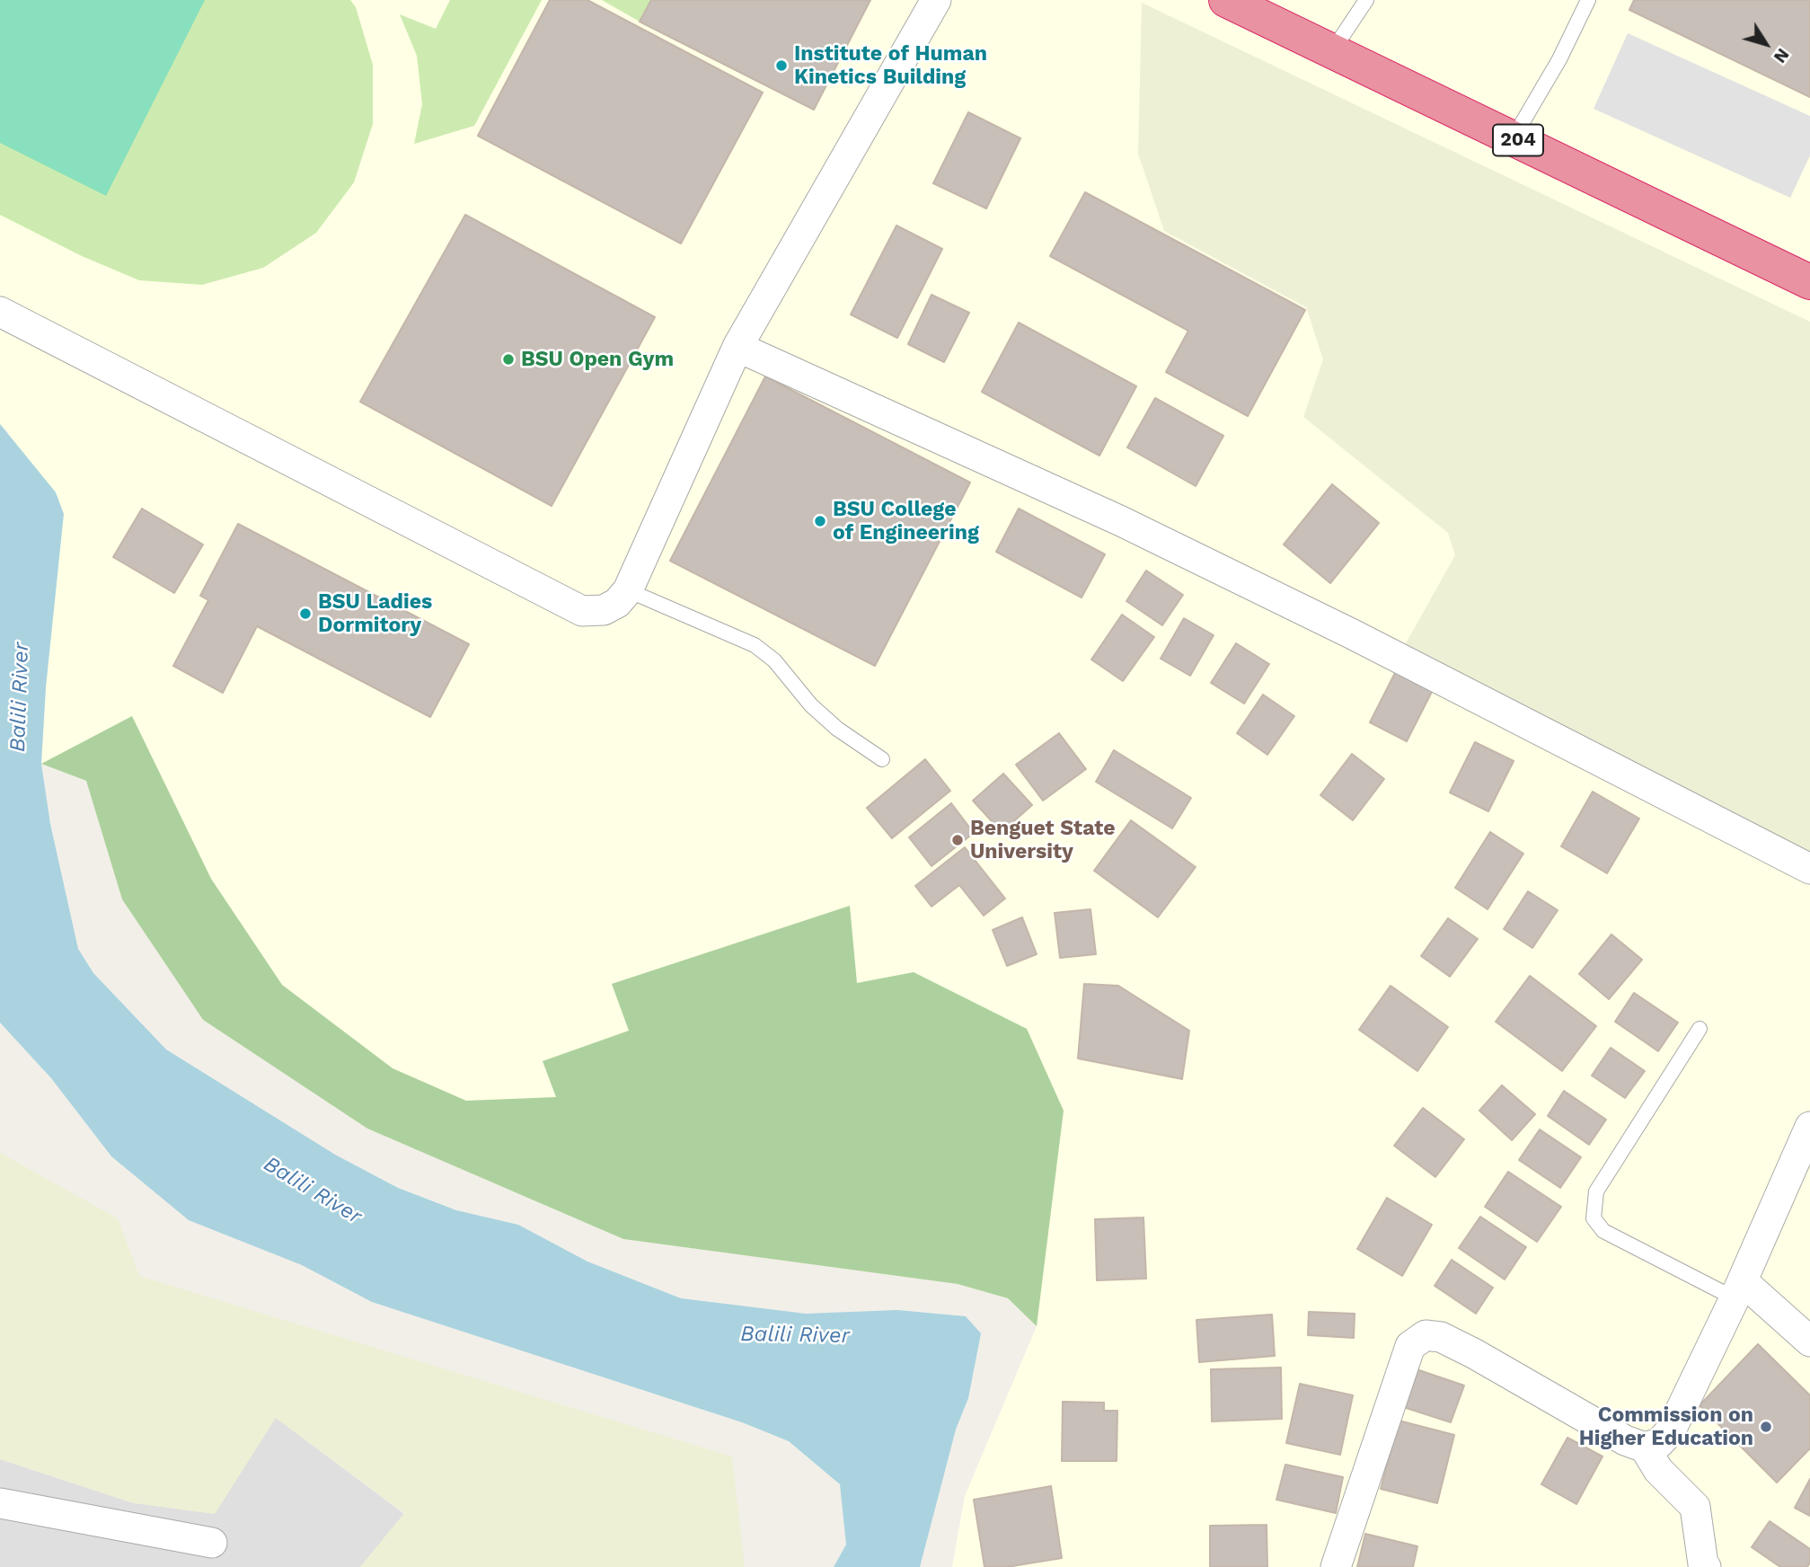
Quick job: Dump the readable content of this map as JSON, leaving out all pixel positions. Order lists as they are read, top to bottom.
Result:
{
  "streets": {
    "highway": ["204"]
  },
  "water": ["Balili River"],
  "places": [
    "Institute of Human Kinetics Building",
    "BSU Open Gym",
    "BSU College of Engineering",
    "BSU Ladies Dormitory",
    "Benguet State University",
    "Commission on Higher Education"
  ],
  "north": "bottom right"
}
